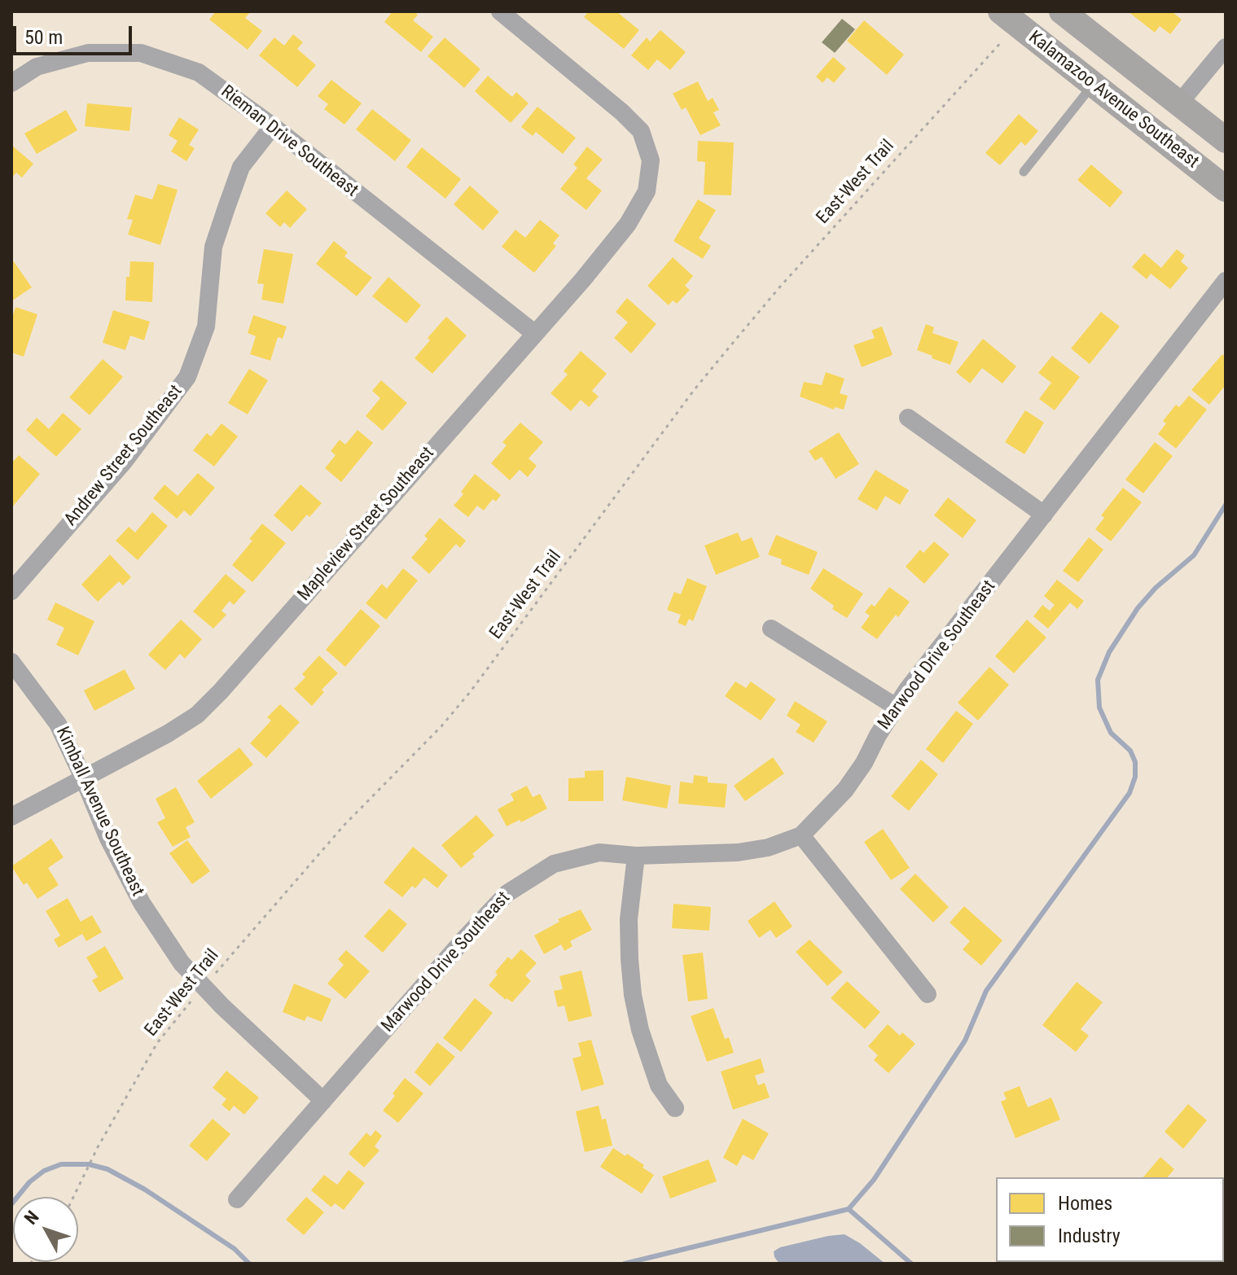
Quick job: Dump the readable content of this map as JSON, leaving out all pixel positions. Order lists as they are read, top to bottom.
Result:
{
  "streets": {
    "main road": ["Kalamazoo Avenue Southeast"],
    "street": [
      "Rieman Drive Southeast",
      "Andrew Street Southeast",
      "Mapleview Street Southeast",
      "Marwood Drive Southeast",
      "Kimball Avenue Southeast"
    ],
    "path": ["East-West Trail"]
  },
  "crossings": [
    ["Kalamazoo Avenue Southeast", "East-West Trail"],
    ["Rieman Drive Southeast", "Andrew Street Southeast"],
    ["Rieman Drive Southeast", "Mapleview Street Southeast"],
    ["East-West Trail", "Kimball Avenue Southeast"],
    ["Mapleview Street Southeast", "Kimball Avenue Southeast"],
    ["Marwood Drive Southeast", "Kimball Avenue Southeast"]
  ],
  "legend": ["Homes", "Industry"],
  "scale_bar": "50 m",
  "north": "top left"
}
